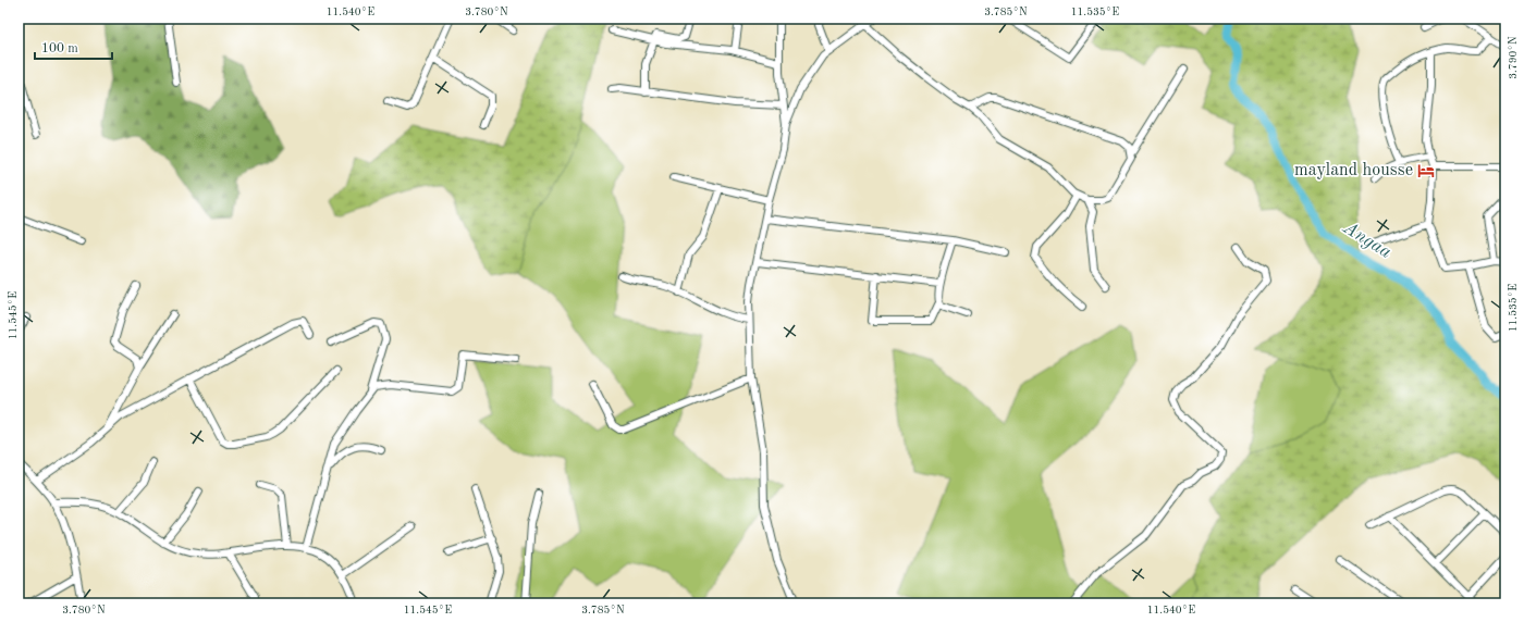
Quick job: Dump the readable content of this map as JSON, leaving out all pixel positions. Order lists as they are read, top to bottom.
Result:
{
  "water": ["Angaa"],
  "places": {
    "hotel": ["mayland housse"]
  },
  "scale_bar": "100 m",
  "coordinates": [
    "11.540°E",
    "3.780°N",
    "3.785°N",
    "11.535°E",
    "3.790°N",
    "11.545°E"
  ]
}
